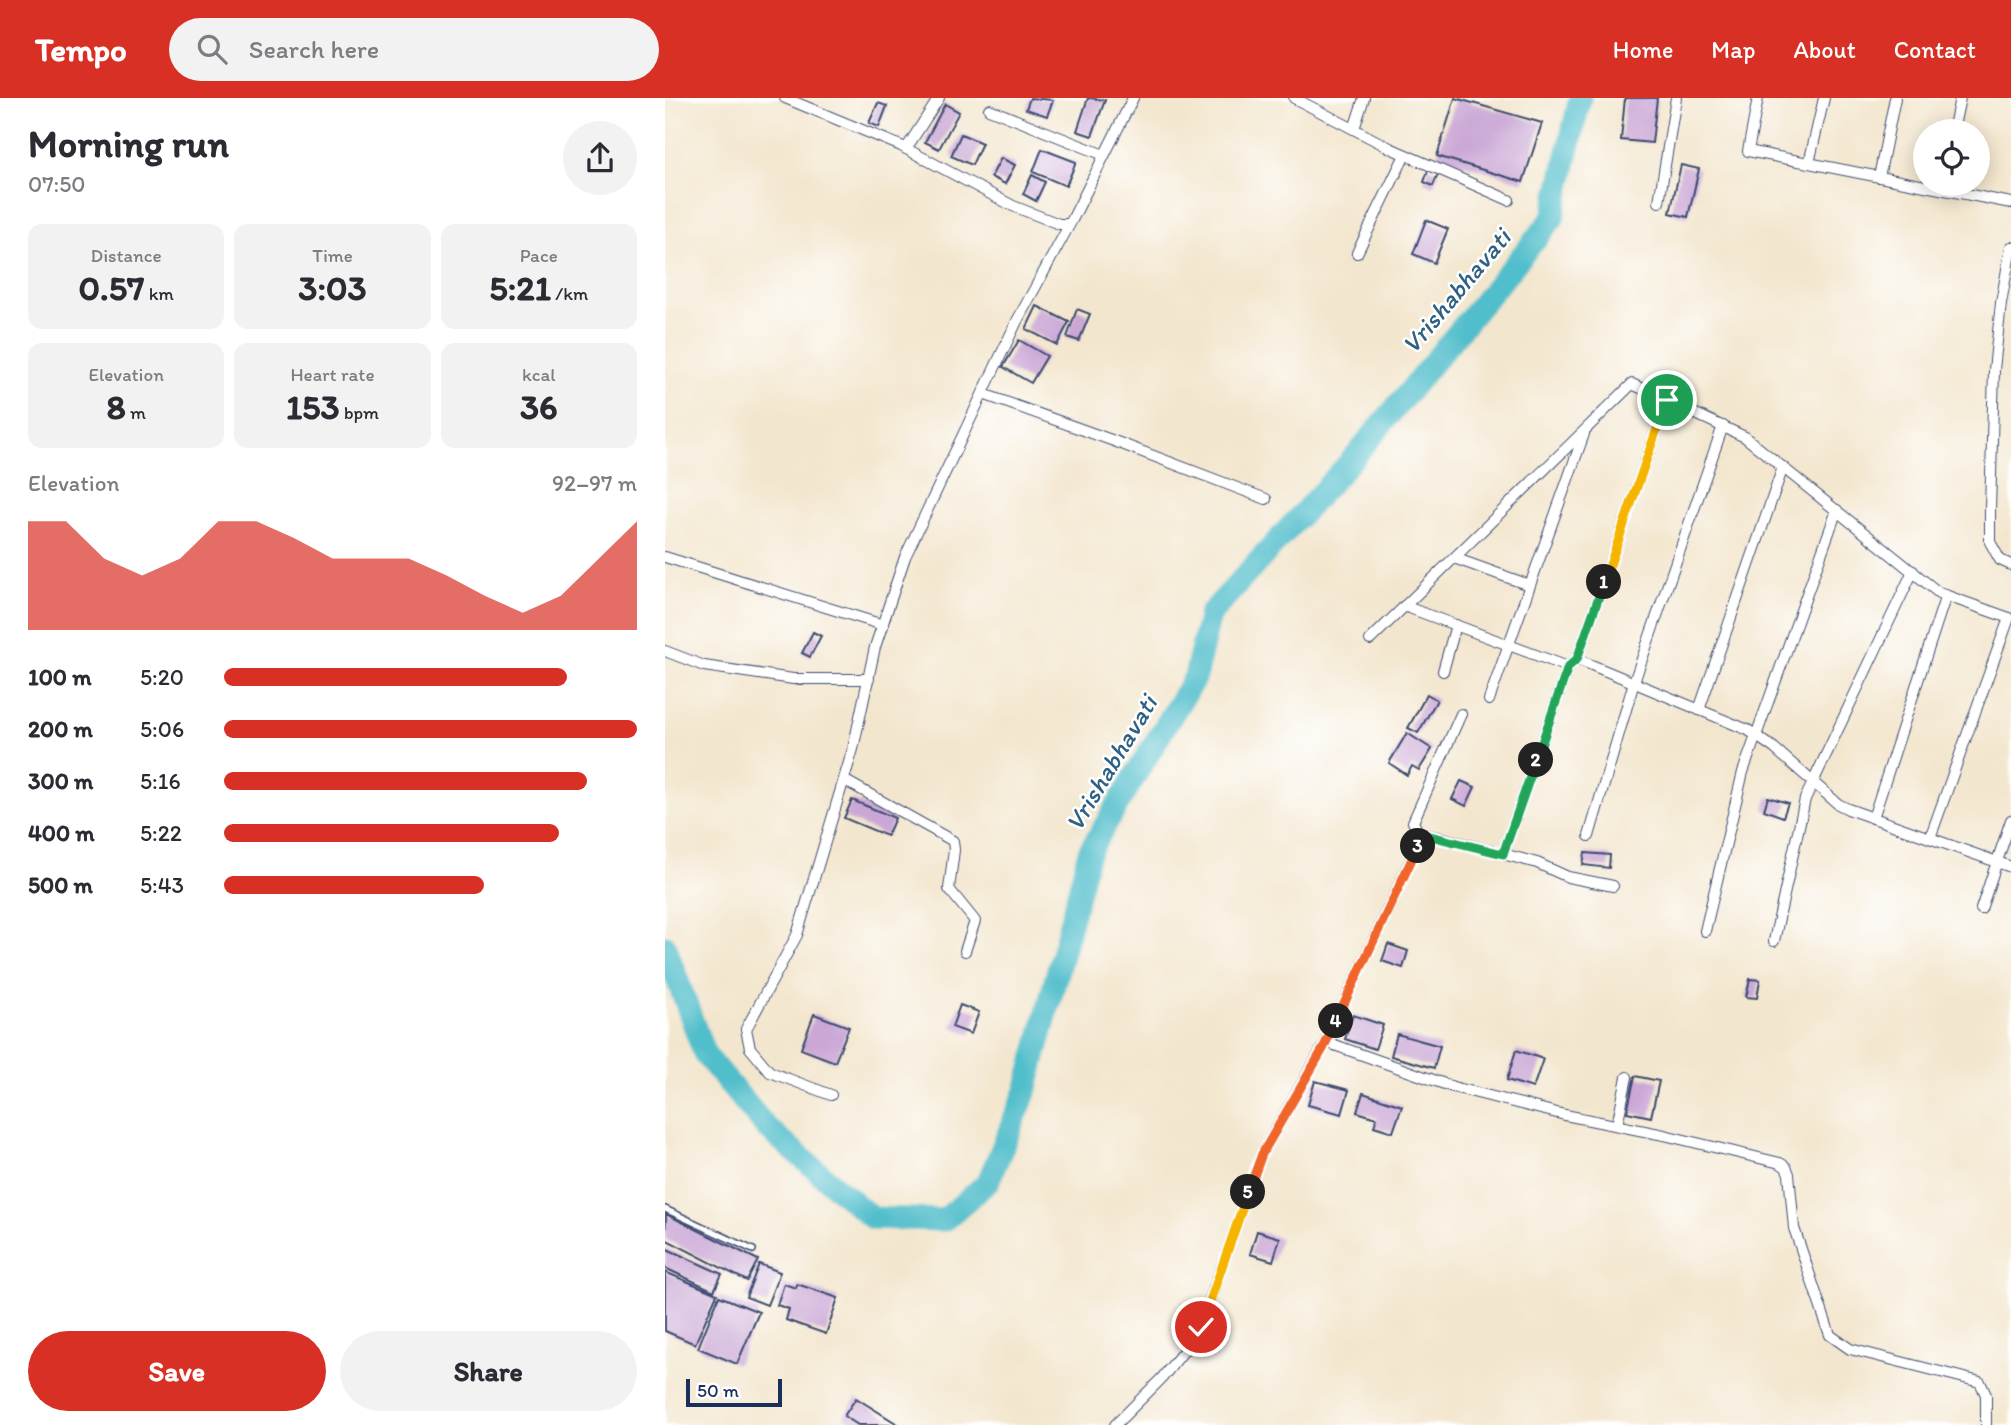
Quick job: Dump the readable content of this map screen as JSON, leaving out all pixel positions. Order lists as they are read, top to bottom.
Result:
{
  "water": ["Vrishabhavati"],
  "scale_bar": "50 m",
  "page": {
    "header": "Tempo",
    "search": "Search here",
    "nav": [
      "Home",
      "Map",
      "About",
      "Contact"
    ],
    "heading": ["Morning run", "07:50"],
    "stats": [
      ["Distance", "0.57 km"],
      ["Time", "3:03"],
      ["Pace", "5:21 /km"],
      ["Elevation", "8 m"],
      ["Heart rate", "153 bpm"],
      ["kcal", "36"]
    ],
    "chart": ["Elevation", "92–97 m"],
    "pins": [
      "1",
      "2",
      "3",
      "4",
      "5"
    ],
    "list": [
      {
        "name": "100 m",
        "note": "5:20"
      },
      {
        "name": "200 m",
        "note": "5:06"
      },
      {
        "name": "300 m",
        "note": "5:16"
      },
      {
        "name": "400 m",
        "note": "5:22"
      },
      {
        "name": "500 m",
        "note": "5:43"
      }
    ],
    "buttons": ["Save", "Share"],
    "scale": "50 m"
  }
}
